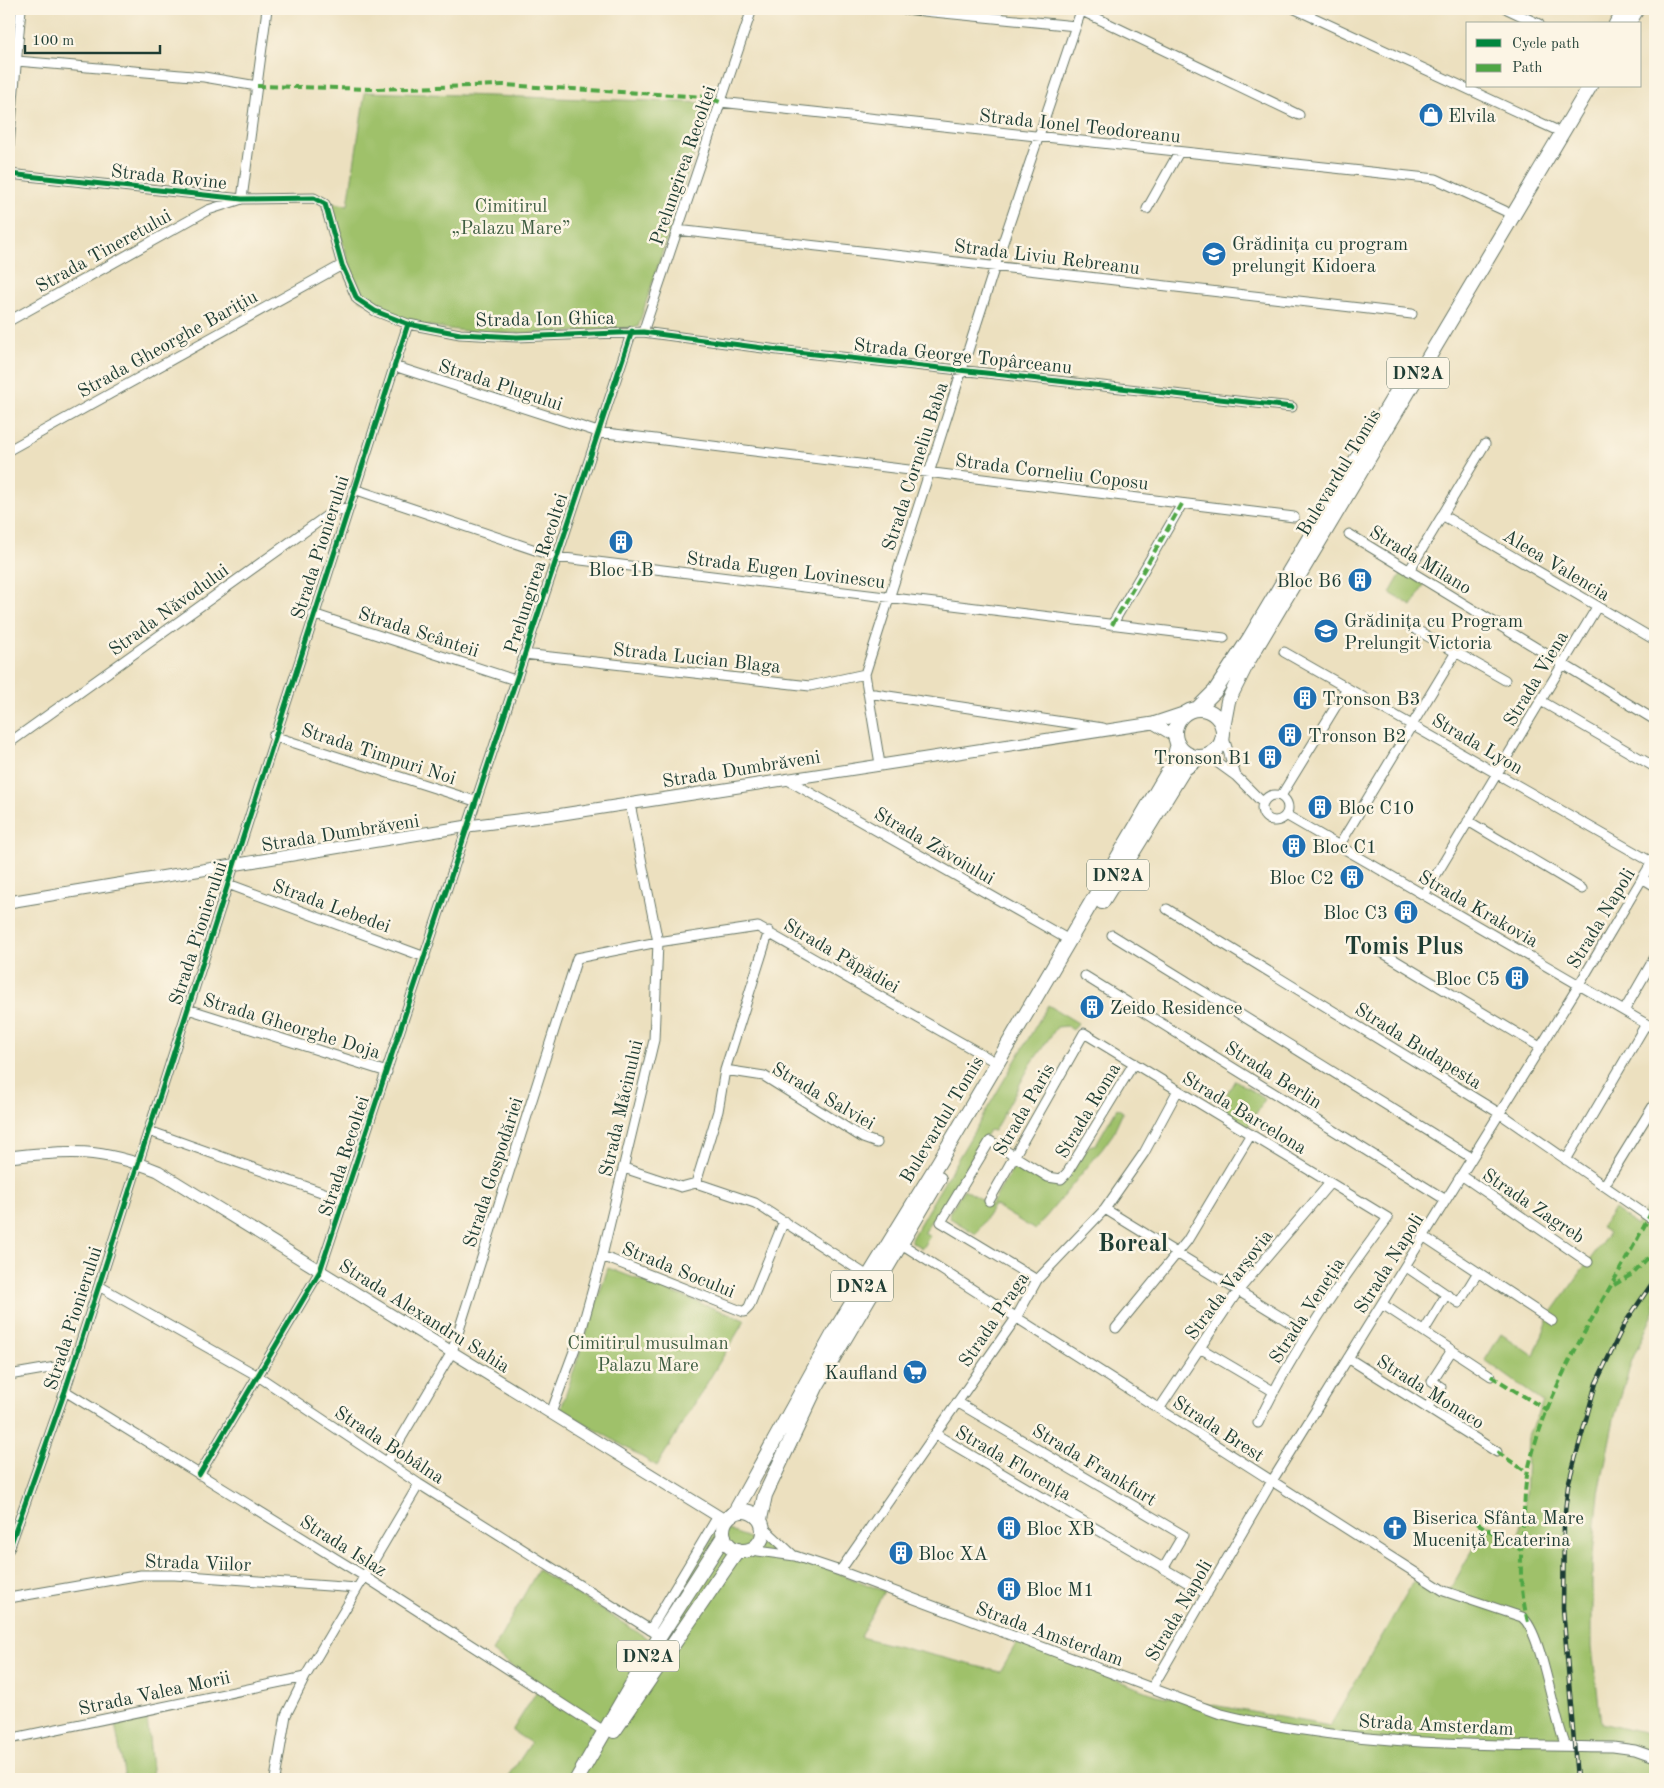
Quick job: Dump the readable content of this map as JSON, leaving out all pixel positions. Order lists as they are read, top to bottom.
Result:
{
  "streets": {
    "main road": ["DN2A", "Bulevardul Tomis"],
    "street": [
      "Strada Ionel Teodoreanu",
      "Prelungirea Recoltei",
      "Strada Rovine",
      "Strada Tineretului",
      "Strada Liviu Rebreanu",
      "Strada Ion Ghica",
      "Strada Gheorghe Barițiu",
      "Strada George Topârceanu",
      "Strada Plugului",
      "Strada Corneliu Baba",
      "Strada Corneliu Coposu",
      "Strada Pionierului",
      "Strada Milano",
      "Aleea Valencia",
      "Strada Eugen Lovinescu",
      "Strada Năvodului",
      "Strada Scânteii",
      "Strada Lucian Blaga",
      "Strada Viena",
      "Strada Lyon",
      "Strada Timpuri Noi",
      "Strada Dumbrăveni",
      "Strada Zăvoiului",
      "Strada Lebedei",
      "Strada Krakovia",
      "Strada Napoli",
      "Strada Păpădiei",
      "Strada Gheorghe Doja",
      "Strada Budapesta",
      "Strada Berlin",
      "Strada Salviei",
      "Strada Măcinului",
      "Strada Paris",
      "Strada Roma",
      "Strada Barcelona",
      "Strada Recoltei",
      "Strada Gospodăriei",
      "Strada Zagreb",
      "Strada Socului",
      "Strada Varșovia",
      "Strada Veneția",
      "Strada Alexandru Sahia",
      "Strada Praga",
      "Strada Monaco",
      "Strada Brest",
      "Strada Bobâlna",
      "Strada Florența",
      "Strada Frankfurt",
      "Strada Islaz",
      "Strada Viilor",
      "Strada Amsterdam",
      "Strada Valea Morii"
    ]
  },
  "crossings": [
    ["Strada Ionel Teodoreanu", "Prelungirea Recoltei"],
    ["Strada Ionel Teodoreanu", "Strada Corneliu Baba"],
    ["Strada Ionel Teodoreanu", "Bulevardul Tomis"],
    ["Prelungirea Recoltei", "Strada Liviu Rebreanu"],
    ["Prelungirea Recoltei", "Strada Ion Ghica"],
    ["Prelungirea Recoltei", "Strada George Topârceanu"],
    ["Prelungirea Recoltei", "Strada Plugului"],
    ["Prelungirea Recoltei", "Strada Corneliu Coposu"],
    ["Prelungirea Recoltei", "Strada Eugen Lovinescu"],
    ["Prelungirea Recoltei", "Strada Scânteii"],
    ["Prelungirea Recoltei", "Strada Lucian Blaga"],
    ["Prelungirea Recoltei", "Strada Timpuri Noi"],
    ["Prelungirea Recoltei", "Strada Dumbrăveni"],
    ["Prelungirea Recoltei", "Strada Recoltei"],
    ["Strada Rovine", "Strada Tineretului"],
    ["Strada Rovine", "Strada Ion Ghica"],
    ["Strada Liviu Rebreanu", "Strada Corneliu Baba"],
    ["Strada Ion Ghica", "Strada Gheorghe Barițiu"],
    ["Strada Ion Ghica", "Strada George Topârceanu"],
    ["Strada Ion Ghica", "Strada Pionierului"],
    ["Strada George Topârceanu", "Strada Corneliu Baba"],
    ["DN2A", "Bulevardul Tomis"],
    ["DN2A", "Strada Dumbrăveni"],
    ["DN2A", "Strada Alexandru Sahia"],
    ["DN2A", "Strada Bobâlna"],
    ["DN2A", "Strada Islaz"],
    ["DN2A", "Strada Amsterdam"],
    ["Strada Plugului", "Strada Corneliu Coposu"],
    ["Strada Plugului", "Strada Pionierului"],
    ["Strada Corneliu Baba", "Strada Corneliu Coposu"],
    ["Strada Corneliu Baba", "Strada Eugen Lovinescu"],
    ["Strada Corneliu Baba", "Strada Lucian Blaga"],
    ["Strada Corneliu Baba", "Strada Dumbrăveni"],
    ["Bulevardul Tomis", "Strada Dumbrăveni"],
    ["Bulevardul Tomis", "Strada Zăvoiului"],
    ["Bulevardul Tomis", "Strada Păpădiei"],
    ["Bulevardul Tomis", "Strada Alexandru Sahia"],
    ["Bulevardul Tomis", "Strada Brest"],
    ["Bulevardul Tomis", "Strada Amsterdam"],
    ["Strada Pionierului", "Strada Eugen Lovinescu"],
    ["Strada Pionierului", "Strada Năvodului"],
    ["Strada Pionierului", "Strada Scânteii"],
    ["Strada Pionierului", "Strada Timpuri Noi"],
    ["Strada Pionierului", "Strada Dumbrăveni"],
    ["Strada Pionierului", "Strada Lebedei"],
    ["Strada Pionierului", "Strada Gheorghe Doja"],
    ["Strada Pionierului", "Strada Alexandru Sahia"],
    ["Strada Pionierului", "Strada Bobâlna"],
    ["Strada Pionierului", "Strada Islaz"],
    ["Strada Milano", "Strada Viena"],
    ["Aleea Valencia", "Strada Viena"],
    ["Strada Viena", "Strada Lyon"],
    ["Strada Viena", "Strada Krakovia"],
    ["Strada Lyon", "Strada Napoli"],
    ["Strada Dumbrăveni", "Strada Zăvoiului"],
    ["Strada Dumbrăveni", "Strada Măcinului"],
    ["Strada Dumbrăveni", "Strada Recoltei"],
    ["Strada Lebedei", "Strada Recoltei"],
    ["Strada Krakovia", "Strada Napoli"],
    ["Strada Napoli", "Strada Budapesta"],
    ["Strada Napoli", "Strada Berlin"],
    ["Strada Napoli", "Strada Zagreb"],
    ["Strada Napoli", "Strada Monaco"],
    ["Strada Napoli", "Strada Brest"],
    ["Strada Napoli", "Strada Florența"],
    ["Strada Napoli", "Strada Amsterdam"],
    ["Strada Păpădiei", "Strada Măcinului"],
    ["Strada Păpădiei", "Strada Gospodăriei"],
    ["Strada Gheorghe Doja", "Strada Recoltei"],
    ["Strada Măcinului", "Strada Gospodăriei"],
    ["Strada Măcinului", "Strada Socului"],
    ["Strada Măcinului", "Strada Alexandru Sahia"],
    ["Strada Paris", "Strada Roma"],
    ["Strada Paris", "Strada Barcelona"],
    ["Strada Roma", "Strada Barcelona"],
    ["Strada Barcelona", "Strada Varșovia"],
    ["Strada Barcelona", "Strada Veneția"],
    ["Strada Barcelona", "Strada Praga"],
    ["Strada Recoltei", "Strada Alexandru Sahia"],
    ["Strada Recoltei", "Strada Bobâlna"],
    ["Strada Recoltei", "Strada Islaz"],
    ["Strada Gospodăriei", "Strada Alexandru Sahia"],
    ["Strada Gospodăriei", "Strada Bobâlna"],
    ["Strada Varșovia", "Strada Brest"],
    ["Strada Alexandru Sahia", "Strada Amsterdam"],
    ["Strada Praga", "Strada Brest"],
    ["Strada Praga", "Strada Florența"],
    ["Strada Praga", "Strada Frankfurt"],
    ["Strada Praga", "Strada Amsterdam"],
    ["Strada Brest", "Strada Amsterdam"],
    ["Strada Florența", "Strada Frankfurt"]
  ],
  "districts": ["Tomis Plus", "Boreal"],
  "parks": ["Cimitirul „Palazu Mare”", "Cimitirul musulman Palazu Mare"],
  "places": {
    "shop": ["Elvila"],
    "school or university": ["Grădinița cu program prelungit Kidoera", "Grădinița cu Program Prelungit Victoria"],
    "building": [
      "Bloc 1B",
      "Bloc B6",
      "Tronson B3",
      "Tronson B2",
      "Tronson B1",
      "Bloc C10",
      "Bloc C1",
      "Bloc C2",
      "Bloc C3",
      "Bloc C5",
      "Zeido Residence",
      "Bloc XB",
      "Bloc XA",
      "Bloc M1"
    ],
    "supermarket": ["Kaufland"],
    "church": ["Biserica Sfânta Mare Muceniță Ecaterina"]
  },
  "legend": ["Cycle path", "Path"],
  "scale_bar": "100 m"
}
